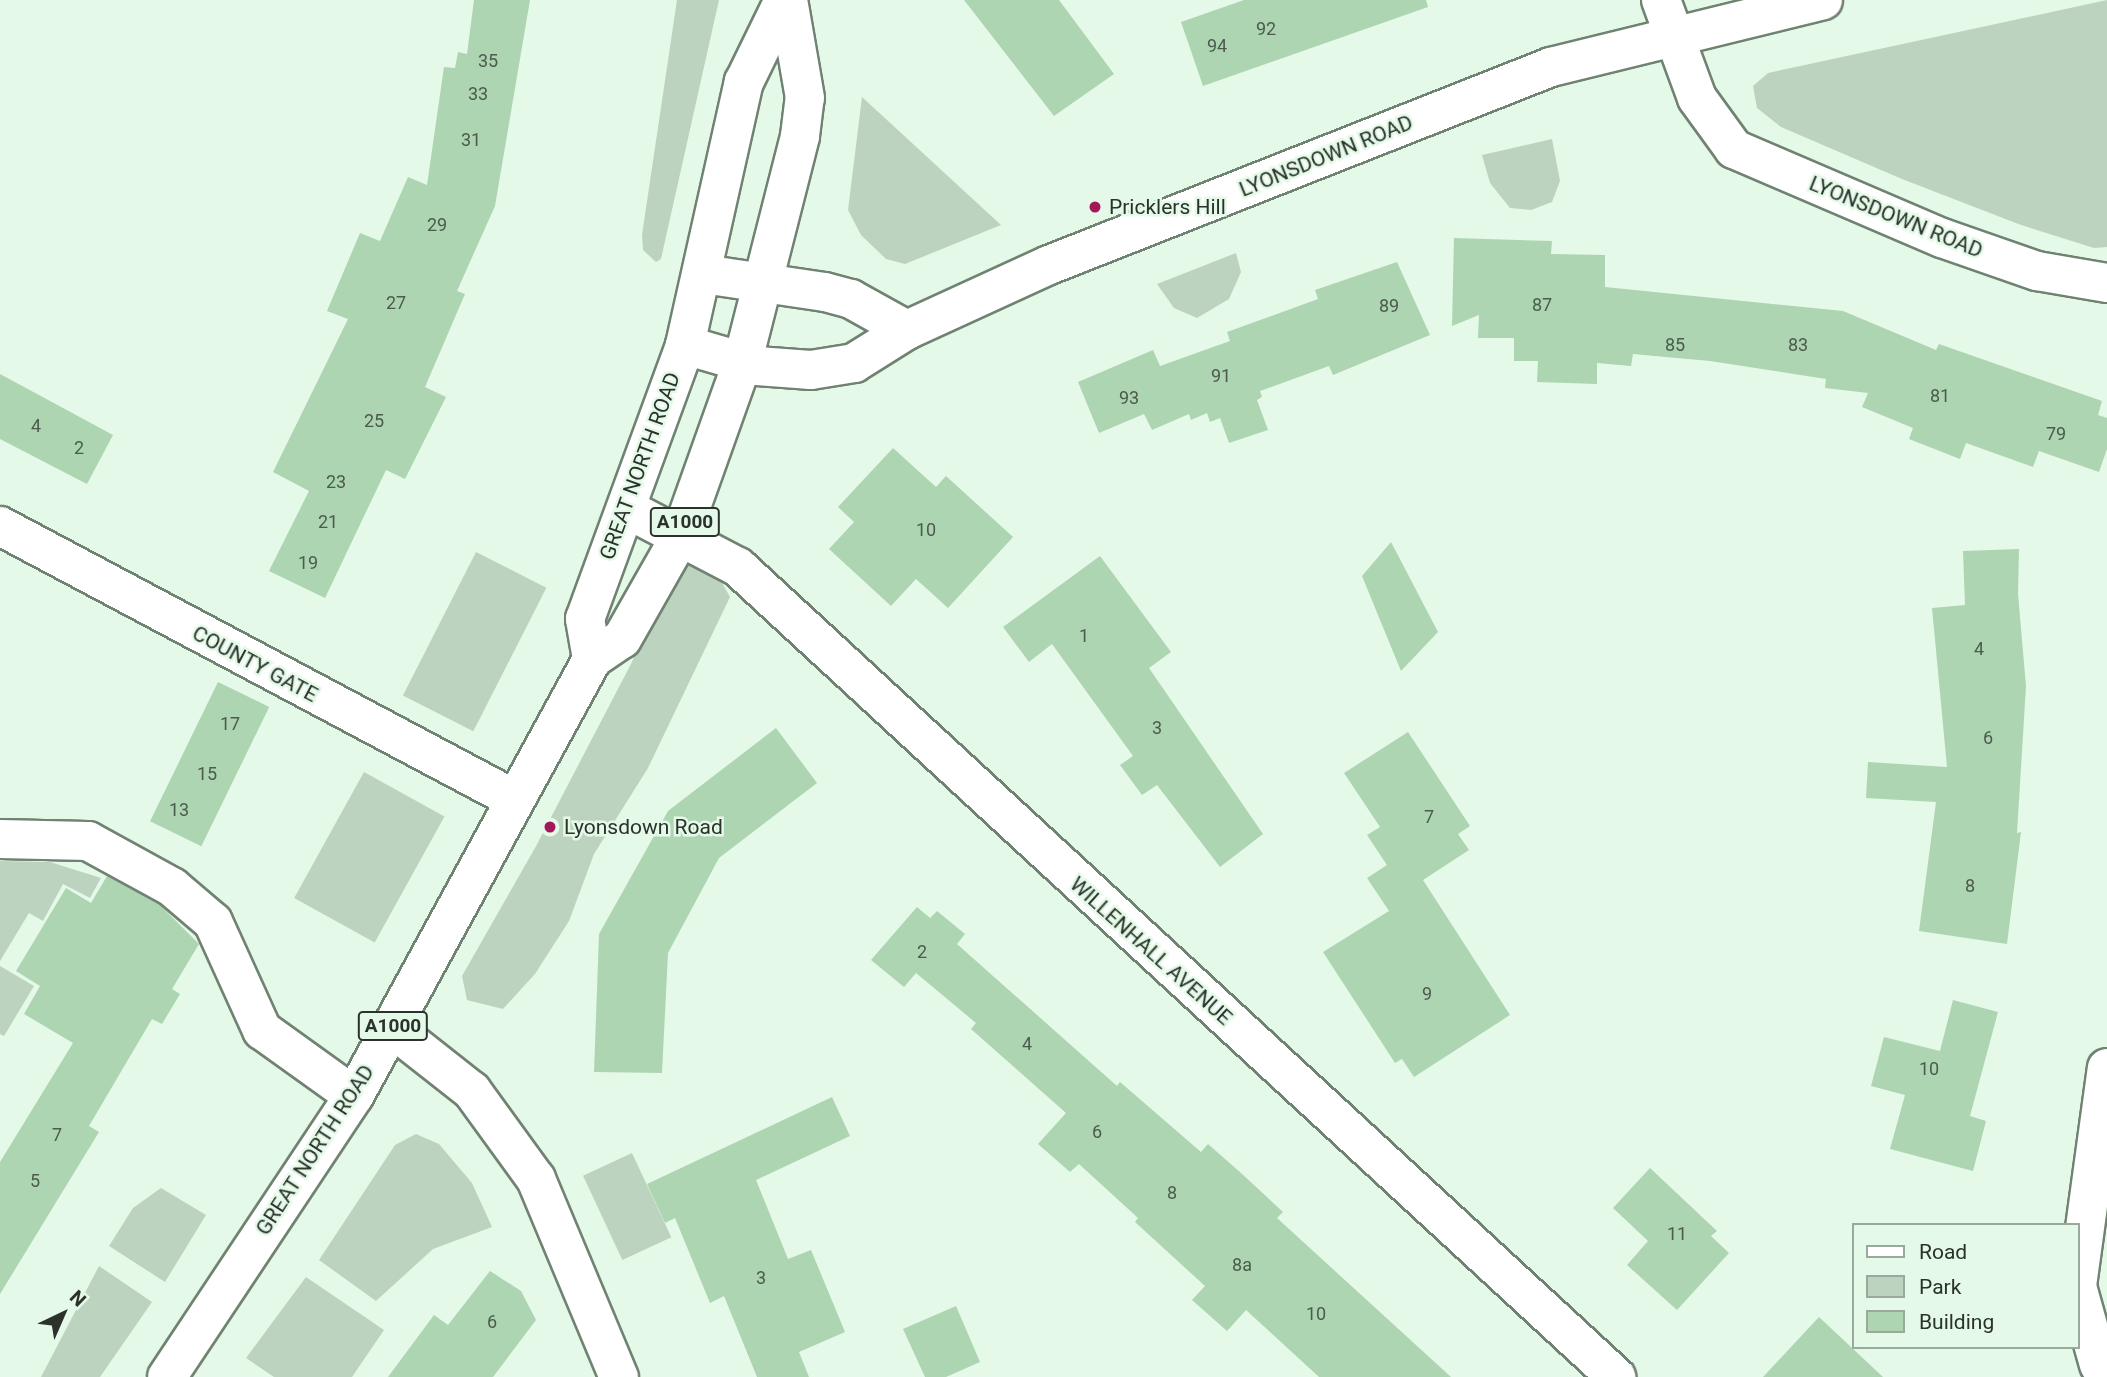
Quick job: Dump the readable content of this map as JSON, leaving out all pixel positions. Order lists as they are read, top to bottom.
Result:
{
  "streets": {
    "main road": [
      "LYONSDOWN ROAD",
      "GREAT NORTH ROAD",
      "A1000",
      "COUNTY GATE",
      "WILLENHALL AVENUE"
    ]
  },
  "crossings": [
    ["LYONSDOWN ROAD", "GREAT NORTH ROAD"],
    ["GREAT NORTH ROAD", "A1000"],
    ["GREAT NORTH ROAD", "COUNTY GATE"],
    ["GREAT NORTH ROAD", "WILLENHALL AVENUE"]
  ],
  "places": ["Pricklers Hill", "Lyonsdown Road"],
  "house_numbers": [
    "92",
    "94",
    "35",
    "33",
    "31",
    "29",
    "27",
    "87",
    "89",
    "85",
    "83",
    "91",
    "81",
    "93",
    "25",
    "4",
    "79",
    "2",
    "23",
    "21",
    "10",
    "19",
    "1",
    "4",
    "17",
    "3",
    "6",
    "15",
    "13",
    "7",
    "8",
    "2",
    "9",
    "4",
    "10",
    "6",
    "7",
    "5",
    "8",
    "11",
    "8a",
    "3",
    "10",
    "6"
  ],
  "legend": ["Road", "Park", "Building"],
  "north": "top right"
}
